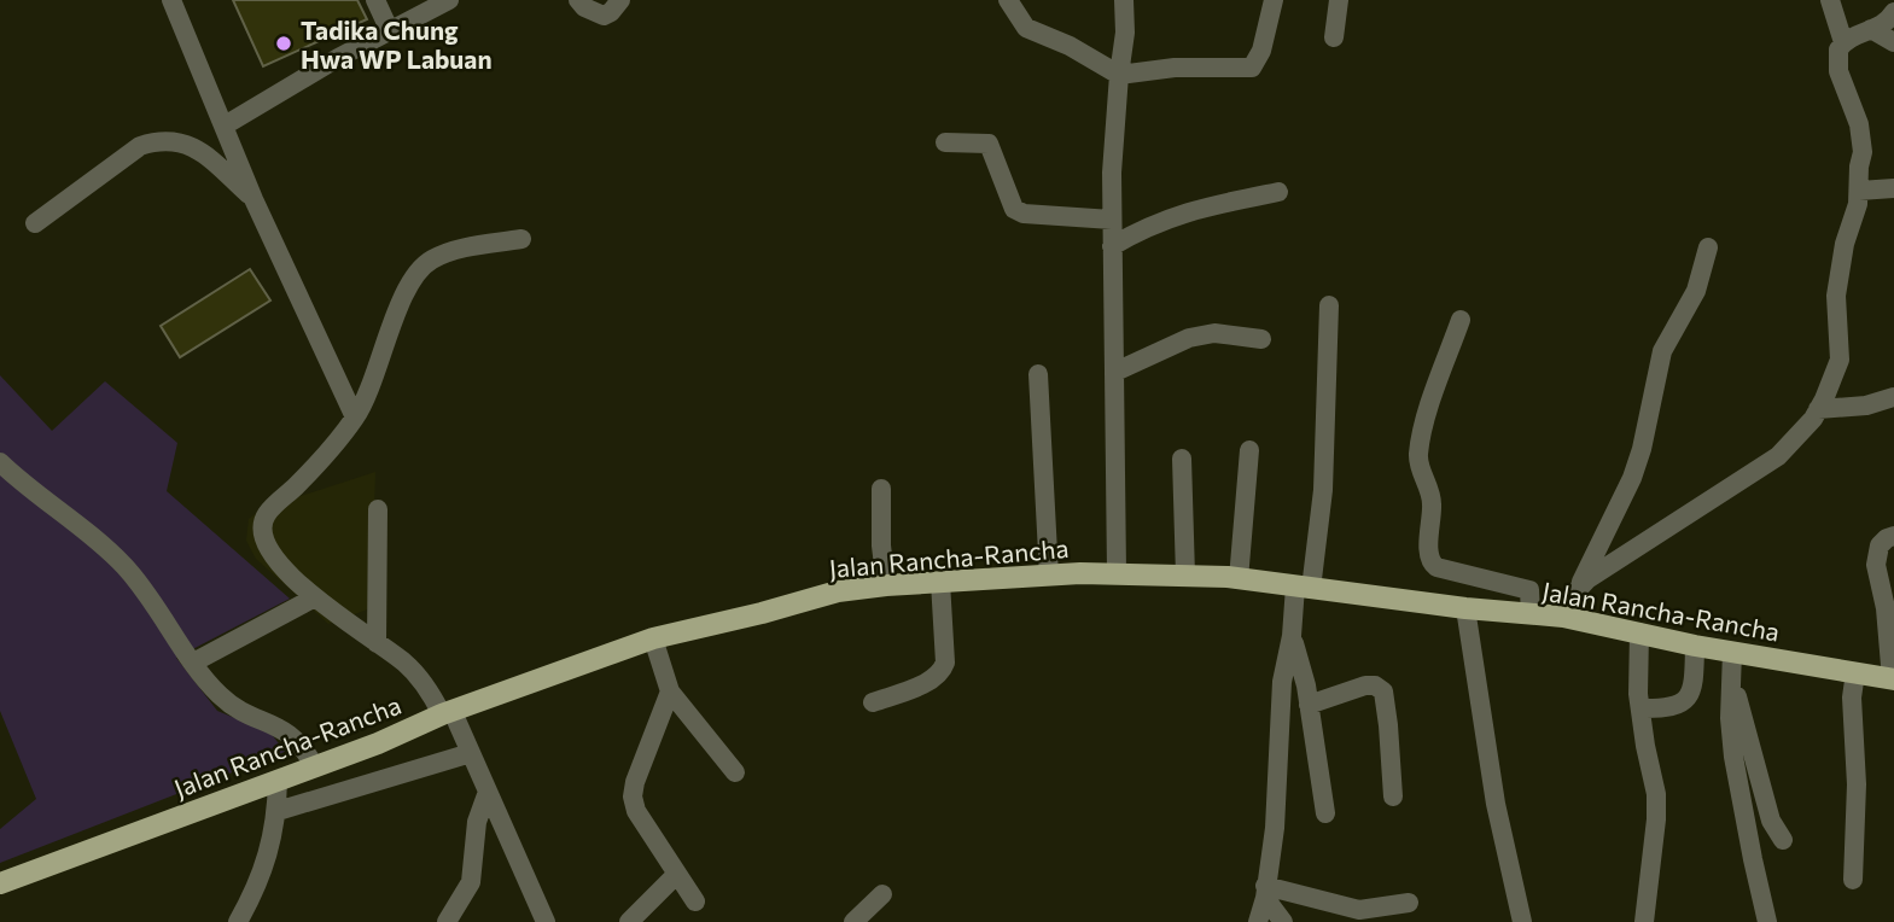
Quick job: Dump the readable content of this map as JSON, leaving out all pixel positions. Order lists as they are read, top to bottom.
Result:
{
  "streets": {
    "main road": ["Jalan Rancha-Rancha"]
  },
  "places": ["Tadika Chung Hwa WP Labuan"]
}
